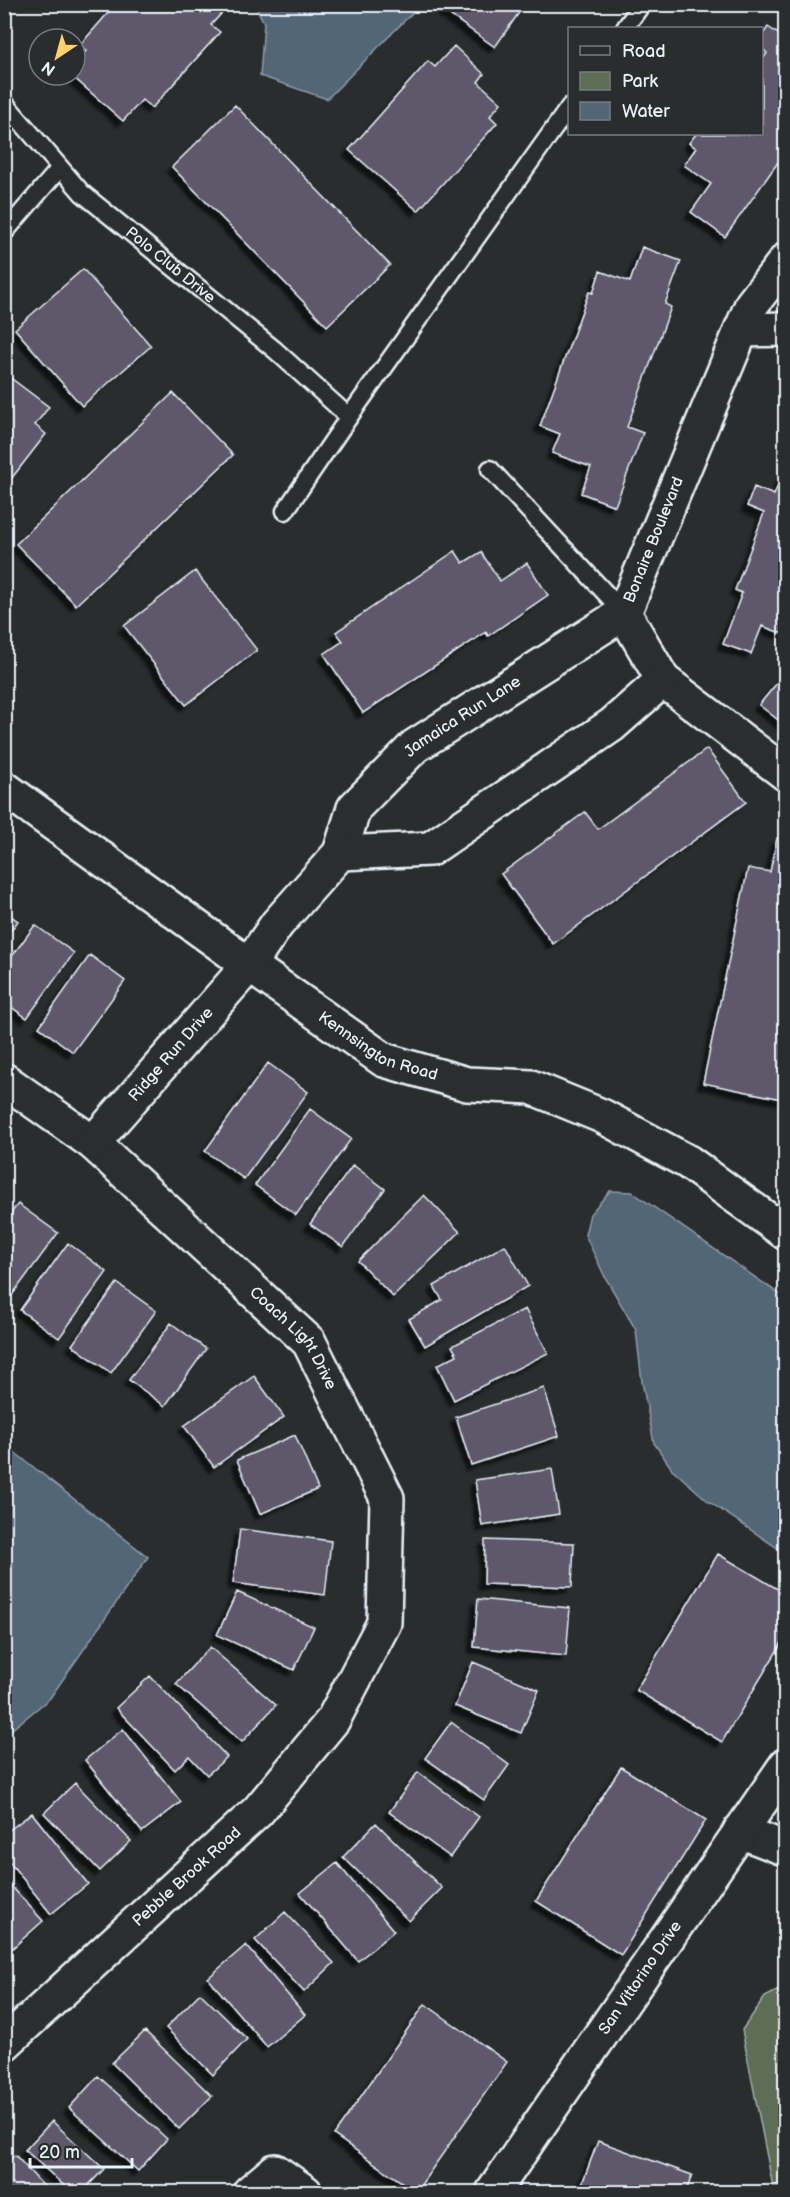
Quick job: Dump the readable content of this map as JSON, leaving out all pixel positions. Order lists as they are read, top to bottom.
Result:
{
  "streets": {
    "street": [
      "Bonaire Boulevard",
      "Jamaica Run Lane",
      "Kennsington Road",
      "Ridge Run Drive",
      "Coach Light Drive",
      "Pebble Brook Road",
      "San Vittorino Drive"
    ],
    "lane": ["Polo Club Drive"]
  },
  "crossings": [
    ["Bonaire Boulevard", "Jamaica Run Lane"],
    ["Jamaica Run Lane", "Kennsington Road"],
    ["Jamaica Run Lane", "Ridge Run Drive"],
    ["Kennsington Road", "Ridge Run Drive"],
    ["Ridge Run Drive", "Coach Light Drive"],
    ["Coach Light Drive", "Pebble Brook Road"]
  ],
  "legend": ["Road", "Park", "Water"],
  "scale_bar": "20 m",
  "north": "bottom left"
}
